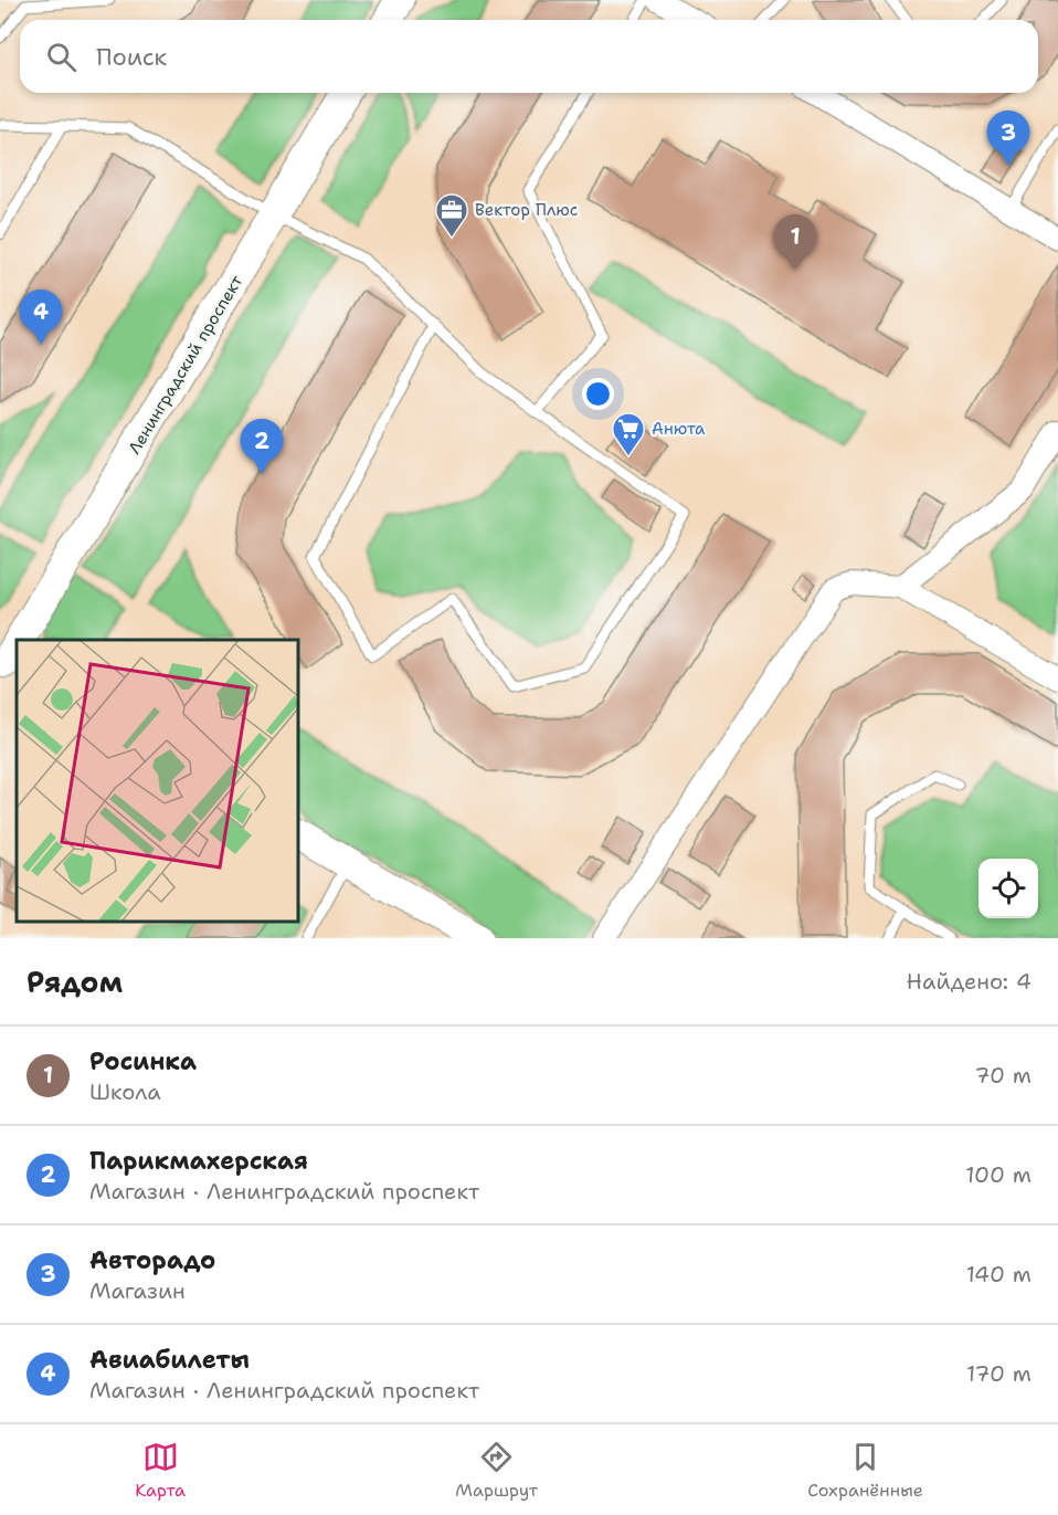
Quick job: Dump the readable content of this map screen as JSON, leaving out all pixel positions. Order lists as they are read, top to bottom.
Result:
{
  "streets": {
    "street": ["Ленинградский проспект"]
  },
  "places": {
    "office": ["Вектор Плюс"],
    "supermarket": ["Анюта"]
  },
  "page": {
    "search": "Поиск",
    "pins": [
      "3",
      "1",
      "4",
      "2"
    ],
    "heading": ["Рядом", "Найдено: 4"],
    "list": [
      {
        "mark": "1",
        "name": "Росинка",
        "note": "Школа",
        "value": "70 m"
      },
      {
        "mark": "2",
        "name": "Парикмахерская",
        "note": "Магазин · Ленинградский проспект",
        "value": "100 m"
      },
      {
        "mark": "3",
        "name": "Авторадо",
        "note": "Магазин",
        "value": "140 m"
      },
      {
        "mark": "4",
        "name": "Авиабилеты",
        "note": "Магазин · Ленинградский проспект",
        "value": "170 m"
      }
    ],
    "nav": ["Карта", "Маршрут", "Сохранённые"]
  }
}
